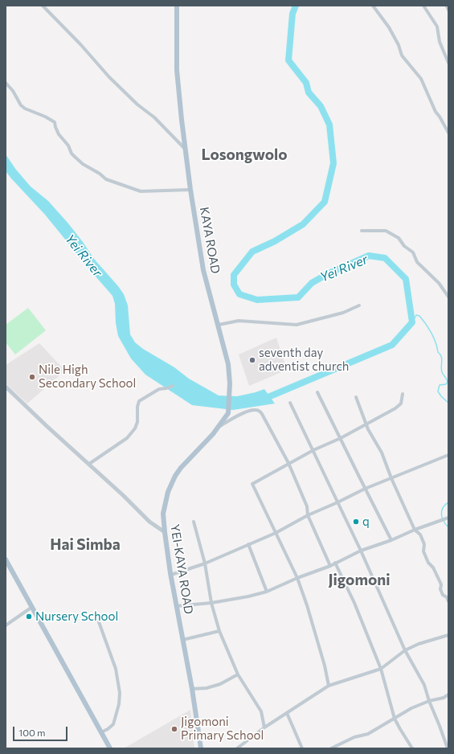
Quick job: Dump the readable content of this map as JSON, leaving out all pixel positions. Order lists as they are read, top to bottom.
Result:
{
  "streets": {
    "main road": ["KAYA ROAD", "YEI-KAYA ROAD"]
  },
  "crossings": [
    ["KAYA ROAD", "YEI-KAYA ROAD"]
  ],
  "districts": ["Losongwolo", "Hai Simba", "Jigomoni"],
  "water": ["Yei River"],
  "places": [
    "seventh day adventist church",
    "Nile High Secondary School",
    "q",
    "Nursery School",
    "Jigomoni Primary School"
  ],
  "scale_bar": "100 m"
}
